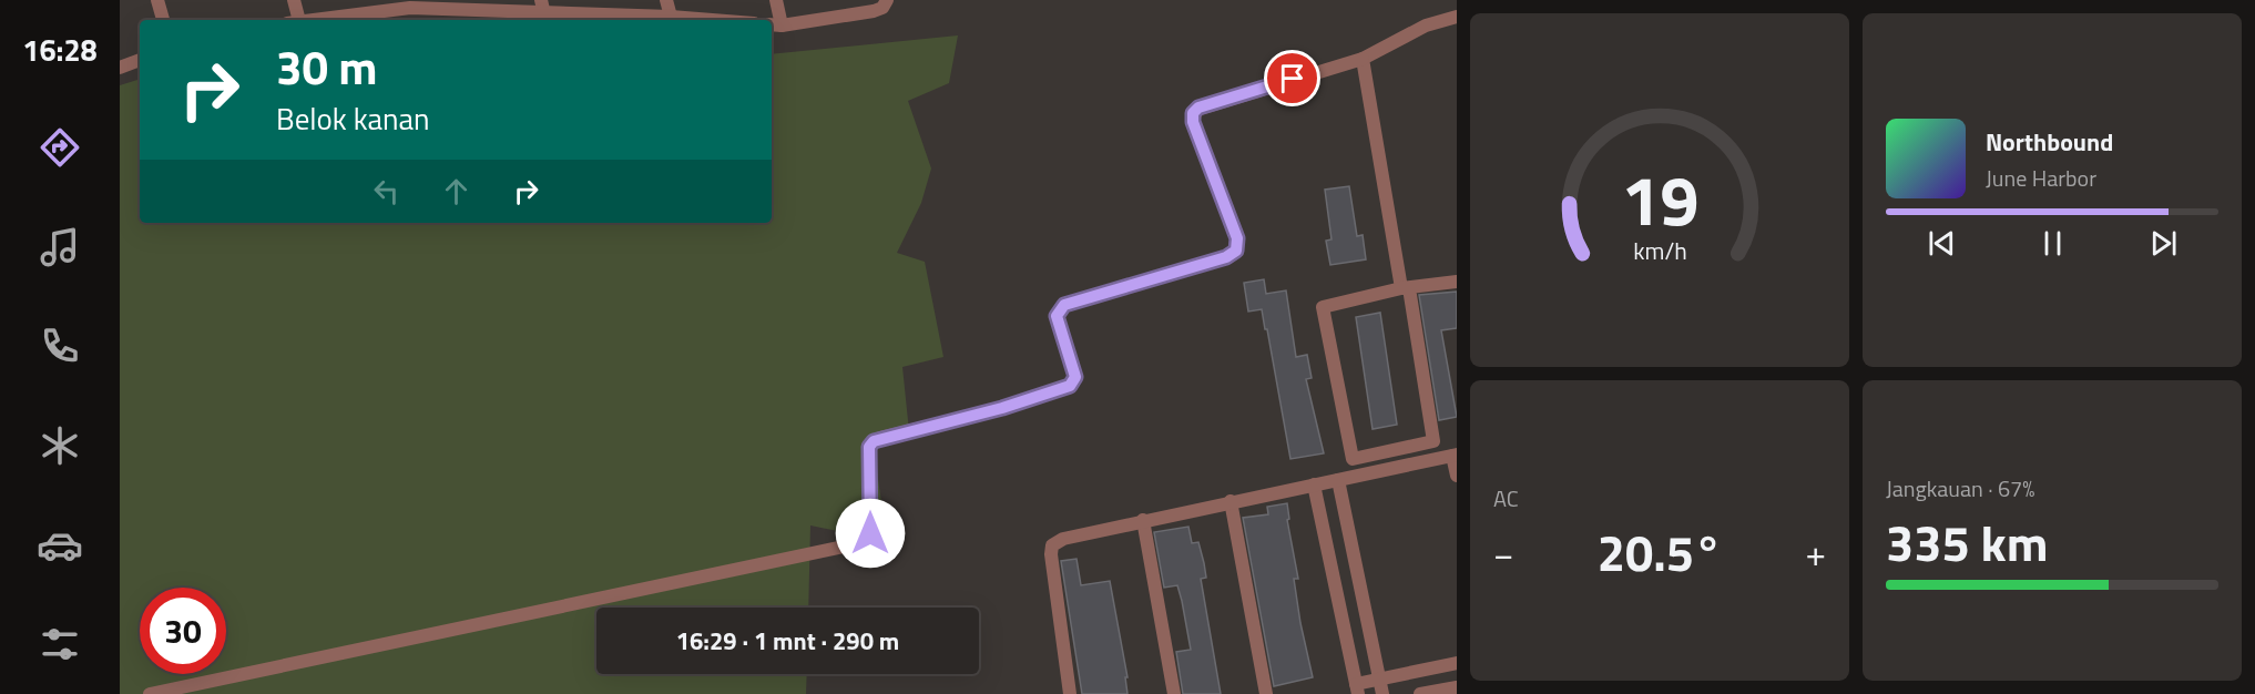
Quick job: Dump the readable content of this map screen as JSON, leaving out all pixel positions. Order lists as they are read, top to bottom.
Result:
{
  "page": {
    "tabs": "16:28",
    "turn": ["30 m", "Belok kanan"],
    "song": ["Northbound", "June Harbor"],
    "tile": [
      "AC",
      ["Jangkauan · 67%", "335 km"]
    ],
    "heat": ["−", "20.5°", "+"],
    "limit": "30",
    "trip": "16:29 · 1 mnt · 290 m",
    "gauge": ["19", "km/h"]
  }
}
